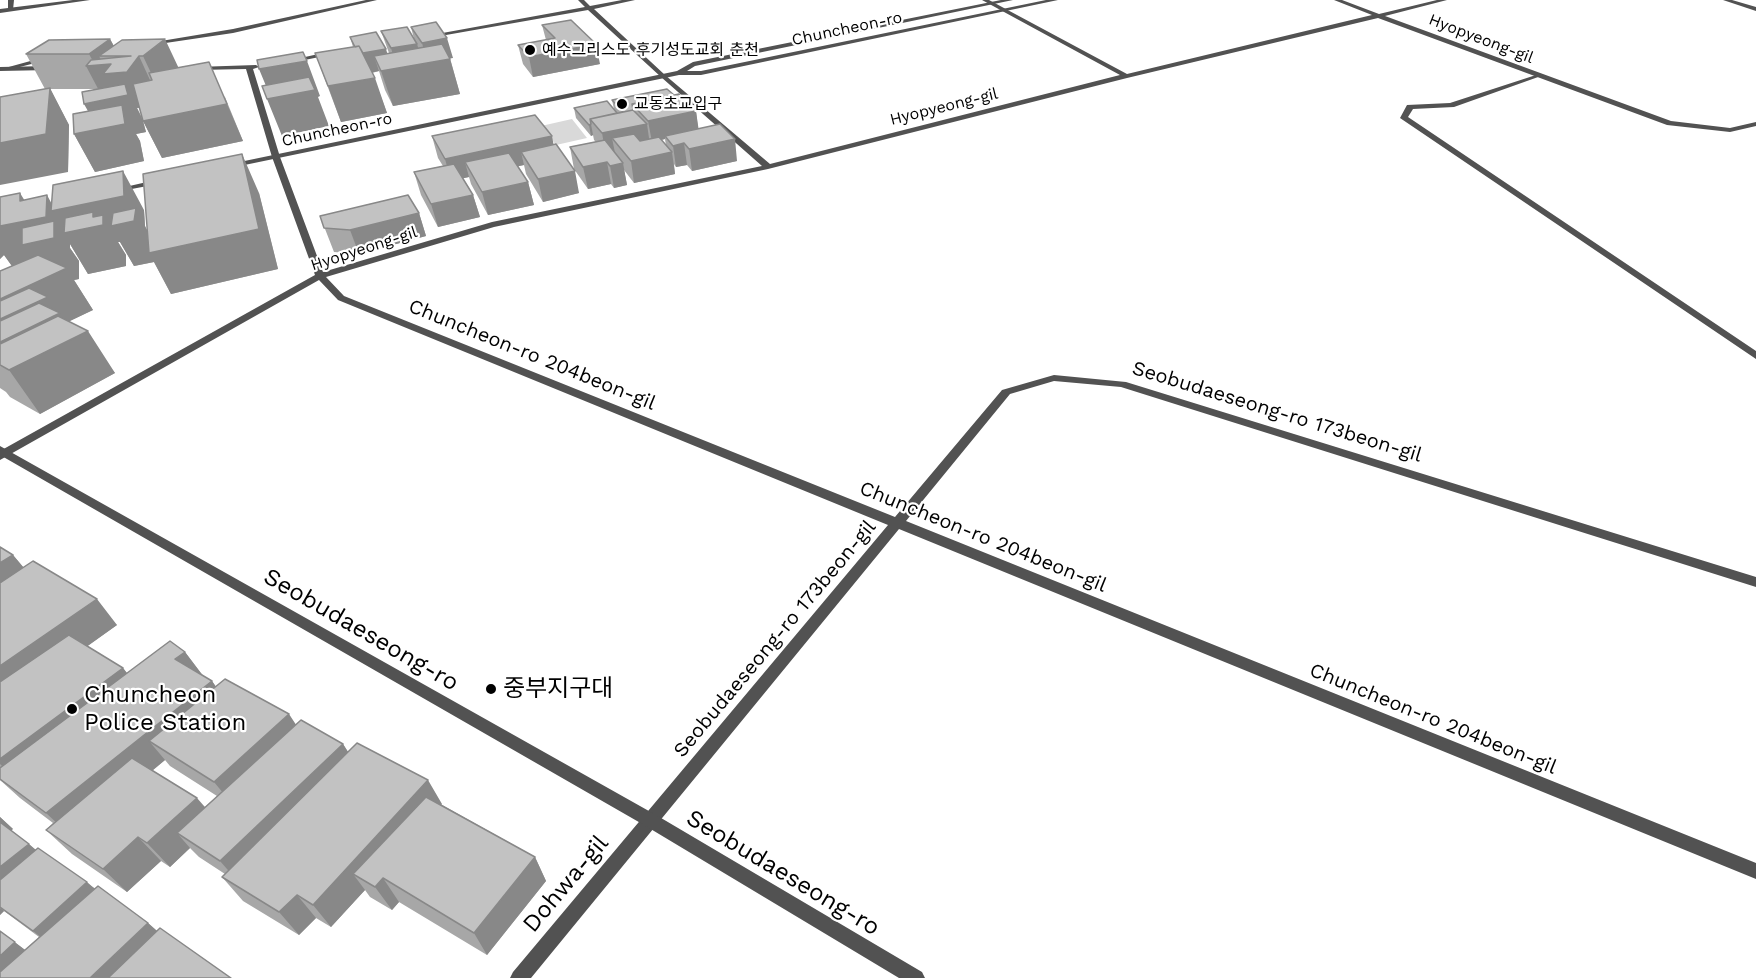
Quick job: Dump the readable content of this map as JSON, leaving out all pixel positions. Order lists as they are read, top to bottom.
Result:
{
  "streets": {
    "street": [
      "Chuncheon-ro",
      "Hyopyeong-gil",
      "Chuncheon-ro 204beon-gil",
      "Seobudaeseong-ro 173beon-gil",
      "Seobudaeseong-ro",
      "Dohwa-gil"
    ]
  },
  "crossings": [
    ["Chuncheon-ro", "Chuncheon-ro 204beon-gil"],
    ["Hyopyeong-gil", "Chuncheon-ro 204beon-gil"],
    ["Hyopyeong-gil", "Seobudaeseong-ro"],
    ["Chuncheon-ro 204beon-gil", "Seobudaeseong-ro 173beon-gil"],
    ["Seobudaeseong-ro 173beon-gil", "Seobudaeseong-ro"],
    ["Seobudaeseong-ro 173beon-gil", "Dohwa-gil"],
    ["Seobudaeseong-ro", "Dohwa-gil"]
  ],
  "places": [
    "예수그리스도 후기성도교회 춘천",
    "교동초교입구",
    "중부지구대",
    "Chuncheon Police Station"
  ]
}
